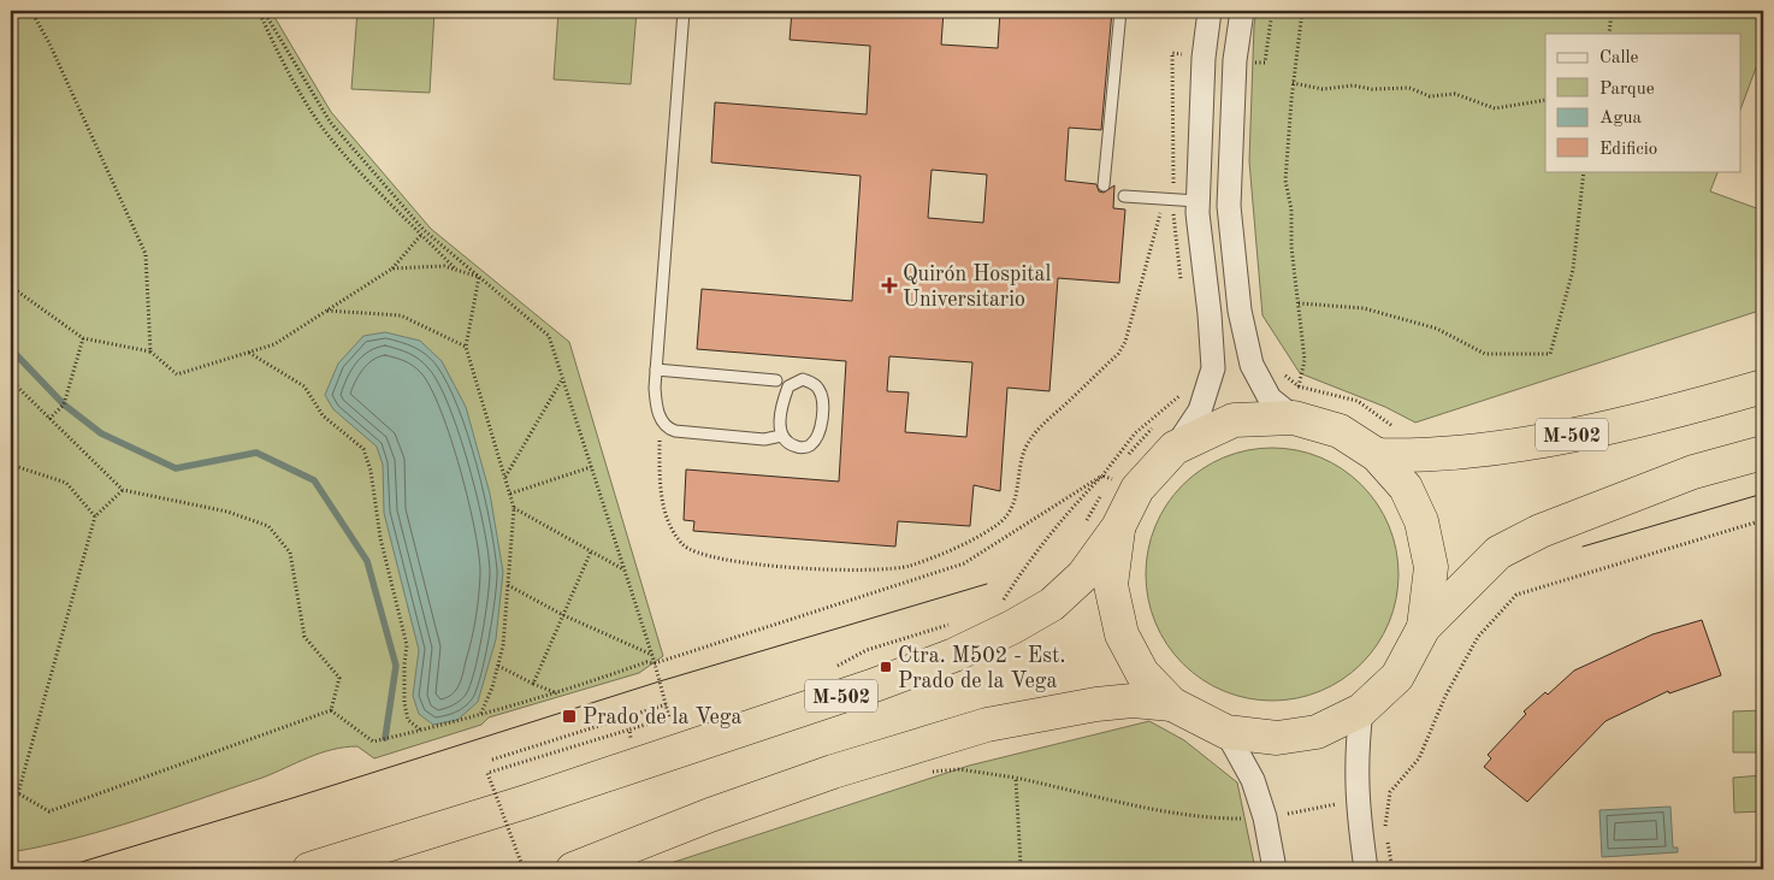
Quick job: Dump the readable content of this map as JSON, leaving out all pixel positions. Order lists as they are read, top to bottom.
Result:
{
  "streets": {
    "highway": ["M-502"]
  },
  "places": {
    "health": ["Quirón Hospital Universitario"],
    "transit": ["Ctra. M502 - Est. Prado de la Vega", "Prado de la Vega"]
  },
  "legend": [
    "Calle",
    "Parque",
    "Agua",
    "Edificio"
  ]
}
